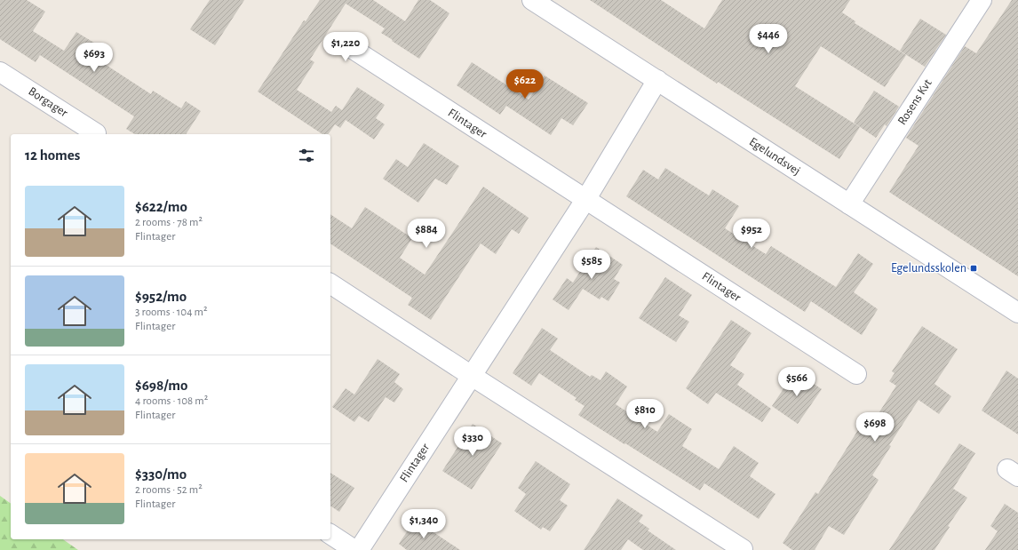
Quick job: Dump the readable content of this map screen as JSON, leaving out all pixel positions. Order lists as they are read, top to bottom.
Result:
{
  "streets": {
    "street": [
      "Borgager",
      "Rosens Kvt",
      "Flintager",
      "Egelundsvej"
    ]
  },
  "crossings": [
    ["Rosens Kvt", "Egelundsvej"],
    ["Flintager", "Egelundsvej"]
  ],
  "places": {
    "transit": ["Egelundsskolen"]
  },
  "page": {
    "price": [
      "$446",
      "$1,220",
      "$693",
      "$622",
      "$884",
      "$952",
      "$585",
      "$566",
      "$810",
      "$698",
      "$330",
      "$1,340"
    ],
    "heading": "12 homes",
    "list": [
      {
        "name": "$622/mo",
        "note": "2 rooms · 78 m² · Flintager"
      },
      {
        "name": "$952/mo",
        "note": "3 rooms · 104 m² · Flintager"
      },
      {
        "name": "$698/mo",
        "note": "4 rooms · 108 m² · Flintager"
      },
      {
        "name": "$330/mo",
        "note": "2 rooms · 52 m² · Flintager"
      }
    ]
  }
}
